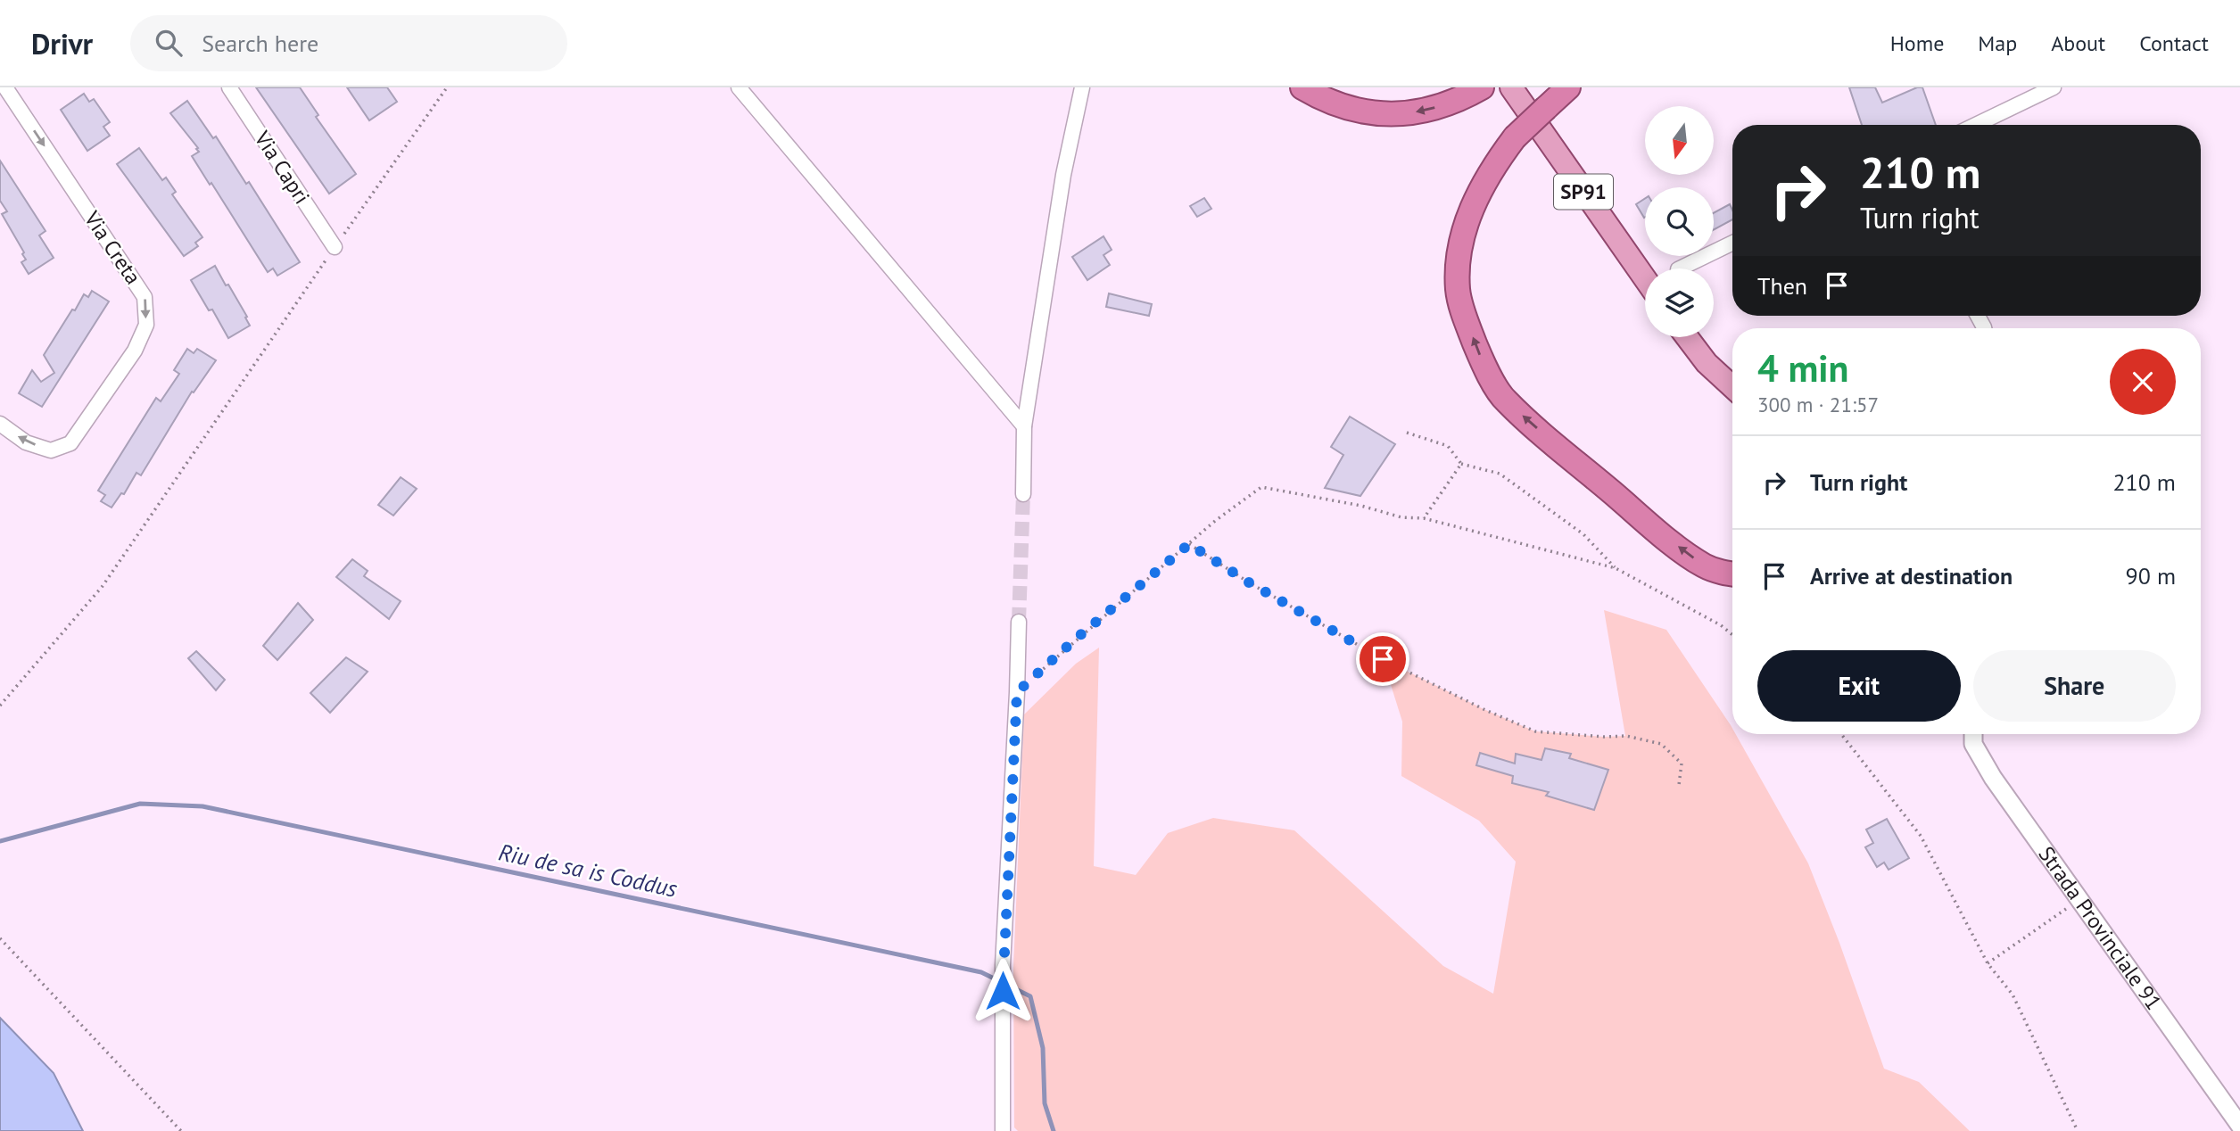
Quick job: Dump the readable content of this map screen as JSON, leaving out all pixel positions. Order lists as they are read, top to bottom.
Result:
{
  "streets": {
    "main road": ["SP91"],
    "street": ["Via Capri", "Via Creta", "Strada Provinciale 91"]
  },
  "water": ["Riu de sa is Coddus"],
  "north": "bottom",
  "page": {
    "header": "Drivr",
    "search": "Search here",
    "nav": [
      "Home",
      "Map",
      "About",
      "Contact"
    ],
    "turn": ["210 m", "Turn right"],
    "then": "Then",
    "heading": ["4 min", "300 m · 21:57"],
    "list": [
      {
        "name": "Turn right",
        "value": "210 m"
      },
      {
        "name": "Arrive at destination",
        "value": "90 m"
      }
    ],
    "buttons": ["Exit", "Share"]
  }
}
